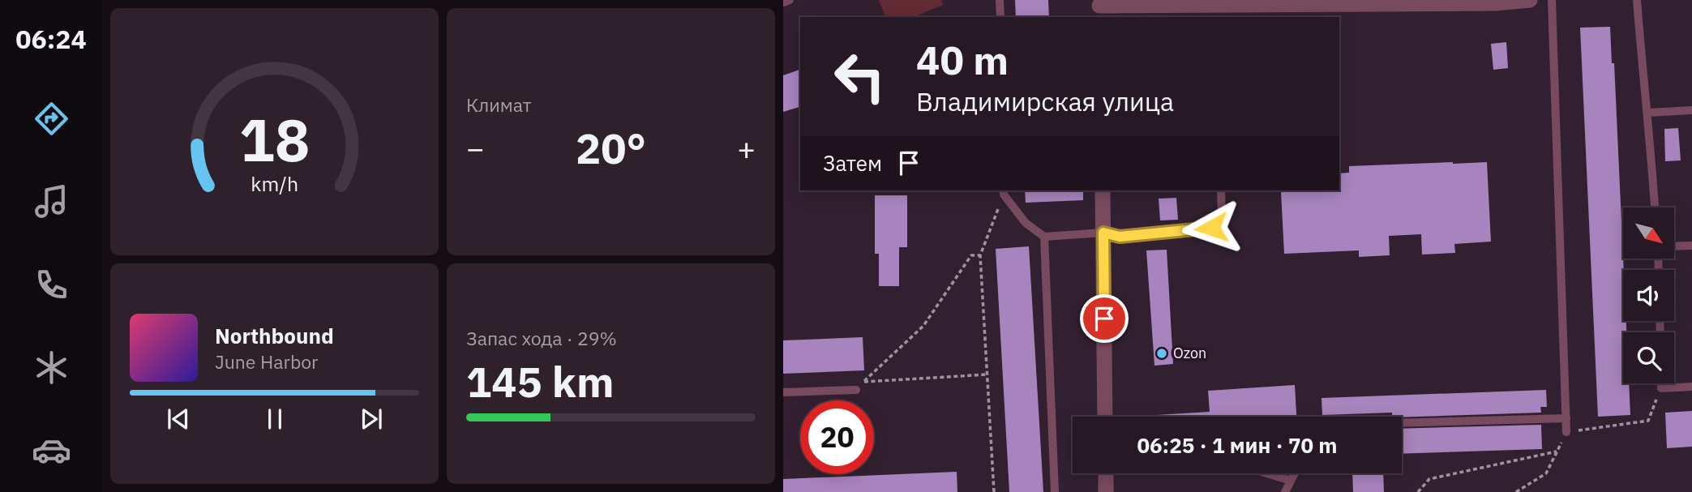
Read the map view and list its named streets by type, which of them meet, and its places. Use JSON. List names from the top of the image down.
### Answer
{
  "places": ["Ozon"],
  "north": "bottom right",
  "page": {
    "tabs": "06:24",
    "tile": [
      "Климат",
      ["Запас хода · 29%", "145 km"]
    ],
    "turn": ["40 m", "Владимирская улица"],
    "heat": ["−", "20°", "+"],
    "then": "Затем",
    "song": ["Northbound", "June Harbor"],
    "limit": "20",
    "trip": "06:25 · 1 мин · 70 m",
    "gauge": ["18", "km/h"]
  }
}
